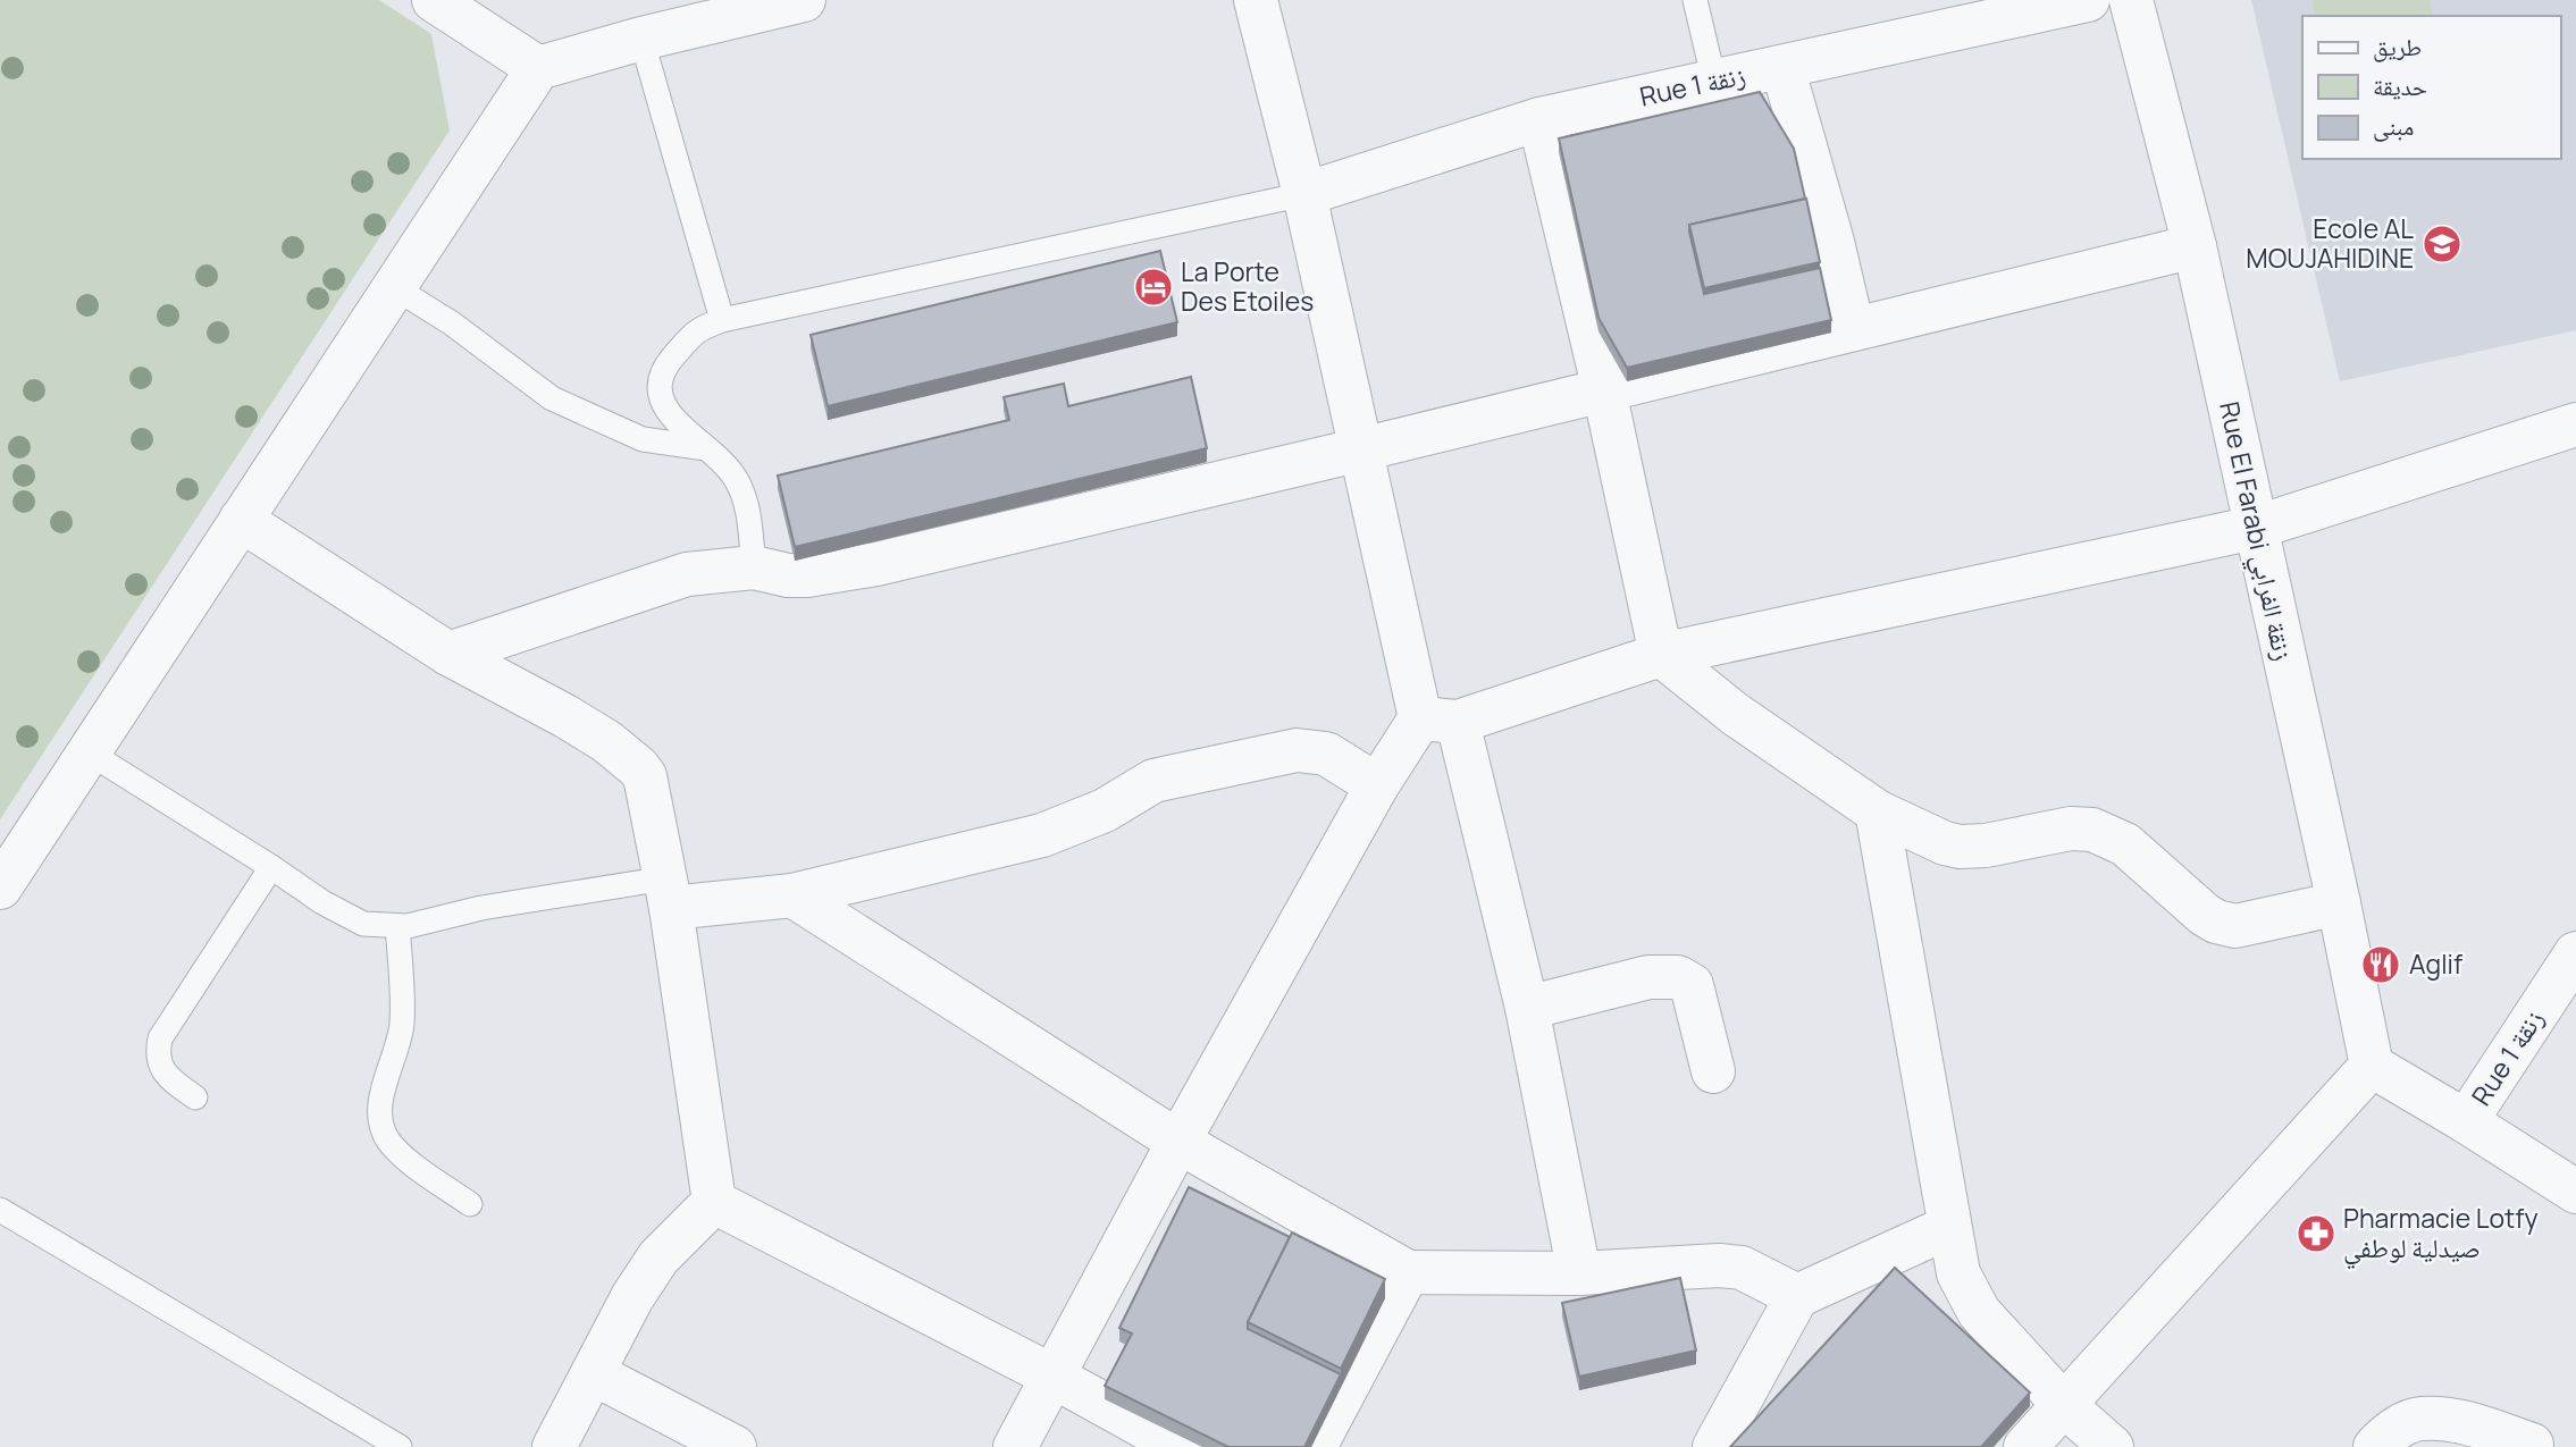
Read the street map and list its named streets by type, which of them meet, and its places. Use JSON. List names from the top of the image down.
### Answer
{
  "streets": {
    "street": ["Rue 1 زنقة", "Rue El Farabi زنقة الفرابي"]
  },
  "places": {
    "school or university": ["Ecole AL MOUJAHIDINE"],
    "hotel": ["La Porte Des Etoiles"],
    "restaurant": ["Aglif"],
    "pharmacy": ["Pharmacie Lotfy صيدلية لوطفي"]
  },
  "legend": ["طريق", "حديقة", "مبنى"]
}
